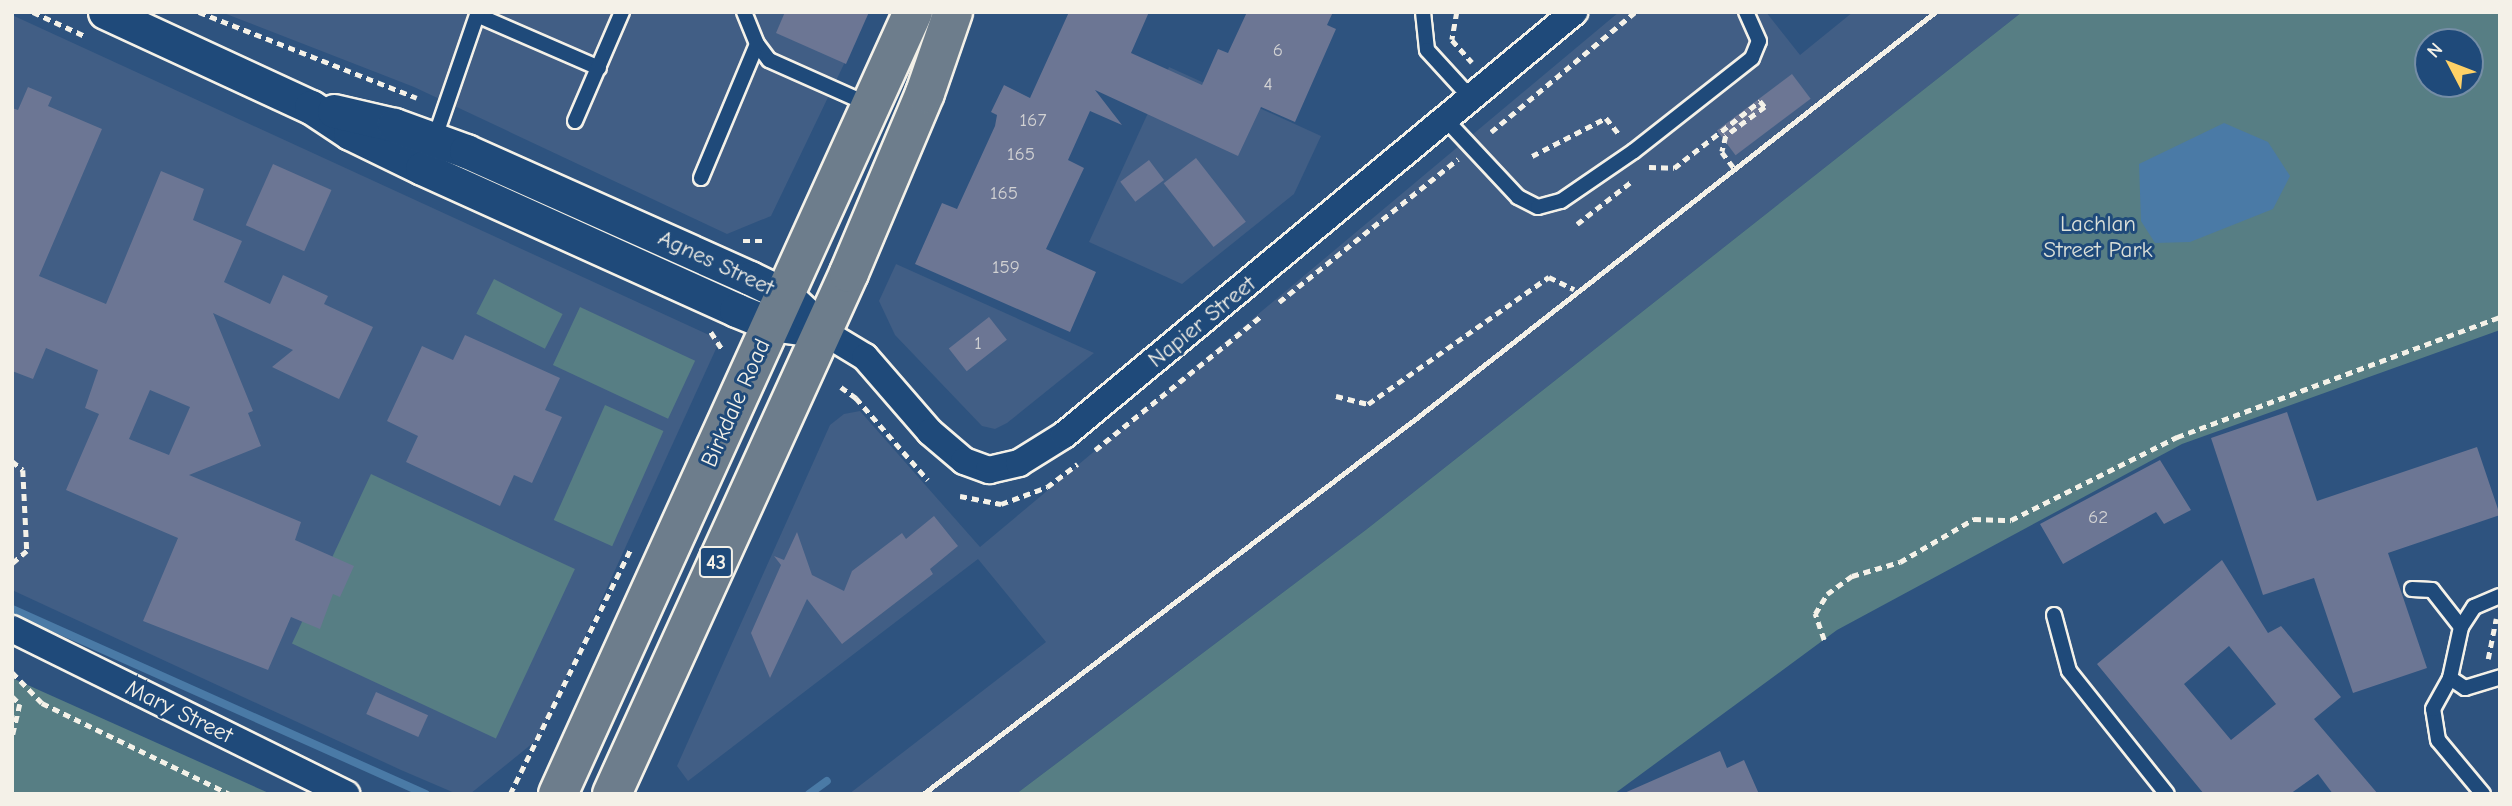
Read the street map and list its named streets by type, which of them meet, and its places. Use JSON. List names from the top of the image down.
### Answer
{
  "streets": {
    "main road": ["Birkdale Road", "43"],
    "street": ["Agnes Street", "Napier Street", "Mary Street"]
  },
  "crossings": [
    ["Agnes Street", "Napier Street"],
    ["Agnes Street", "Birkdale Road"],
    ["Napier Street", "Birkdale Road"]
  ],
  "parks": ["Lachlan Street Park"],
  "house_numbers": [
    "6",
    "4",
    "167",
    "165",
    "165",
    "159",
    "1",
    "62"
  ],
  "north": "top left"
}
